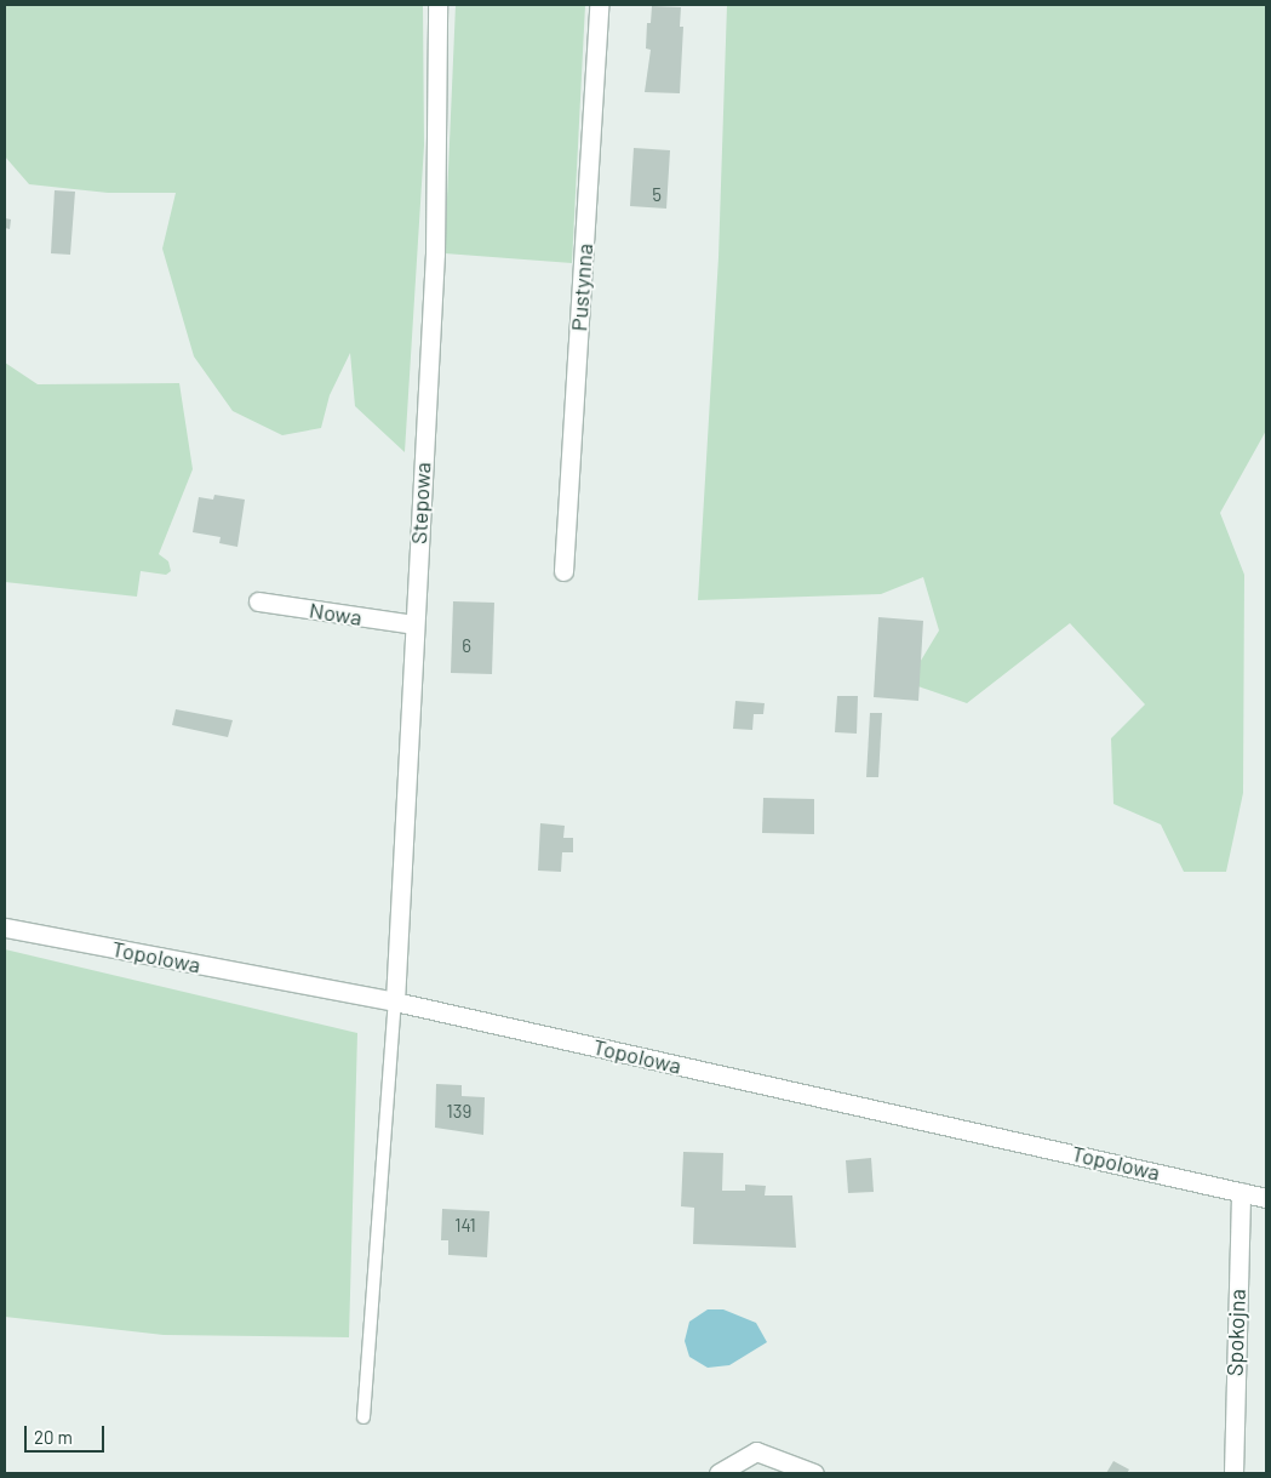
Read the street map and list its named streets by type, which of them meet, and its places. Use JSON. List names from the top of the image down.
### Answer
{
  "streets": {
    "street": [
      "Pustynna",
      "Stepowa",
      "Nowa",
      "Topolowa",
      "Spokojna"
    ]
  },
  "crossings": [
    ["Stepowa", "Nowa"],
    ["Stepowa", "Topolowa"],
    ["Topolowa", "Spokojna"]
  ],
  "house_numbers": [
    "5",
    "6",
    "139",
    "141"
  ],
  "scale_bar": "20 m"
}
